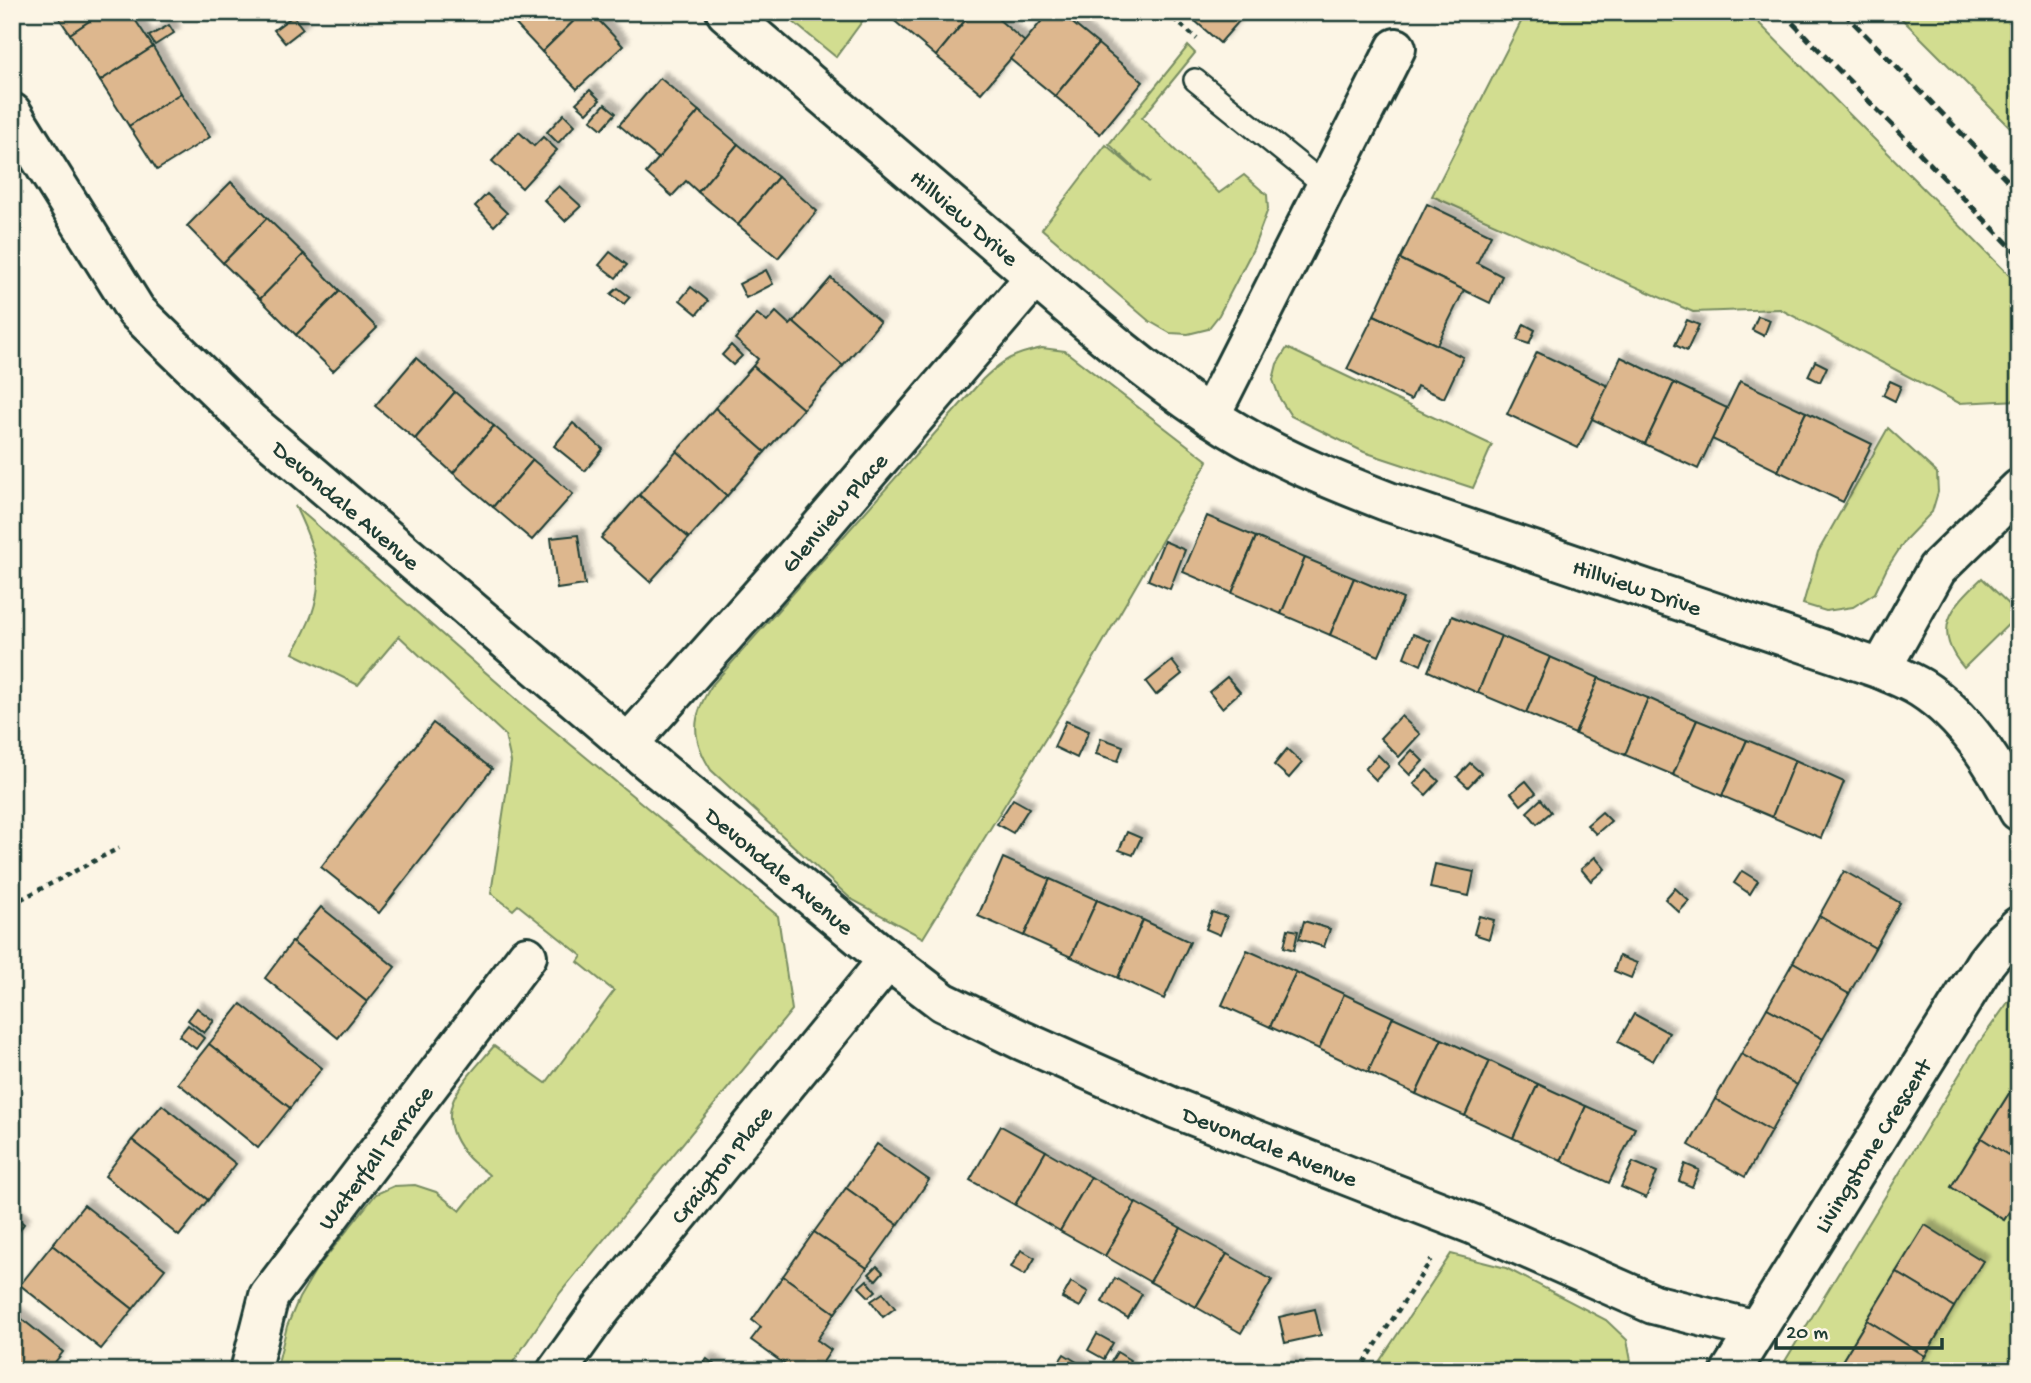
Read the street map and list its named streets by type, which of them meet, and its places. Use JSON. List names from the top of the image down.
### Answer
{
  "streets": {
    "street": [
      "Hillview Drive",
      "Devondale Avenue",
      "Glenview Place",
      "Livingstone Crescent",
      "Waterfall Terrace",
      "Craigton Place"
    ]
  },
  "crossings": [
    ["Hillview Drive", "Glenview Place"],
    ["Devondale Avenue", "Glenview Place"],
    ["Devondale Avenue", "Livingstone Crescent"],
    ["Devondale Avenue", "Craigton Place"]
  ],
  "scale_bar": "20 m"
}
